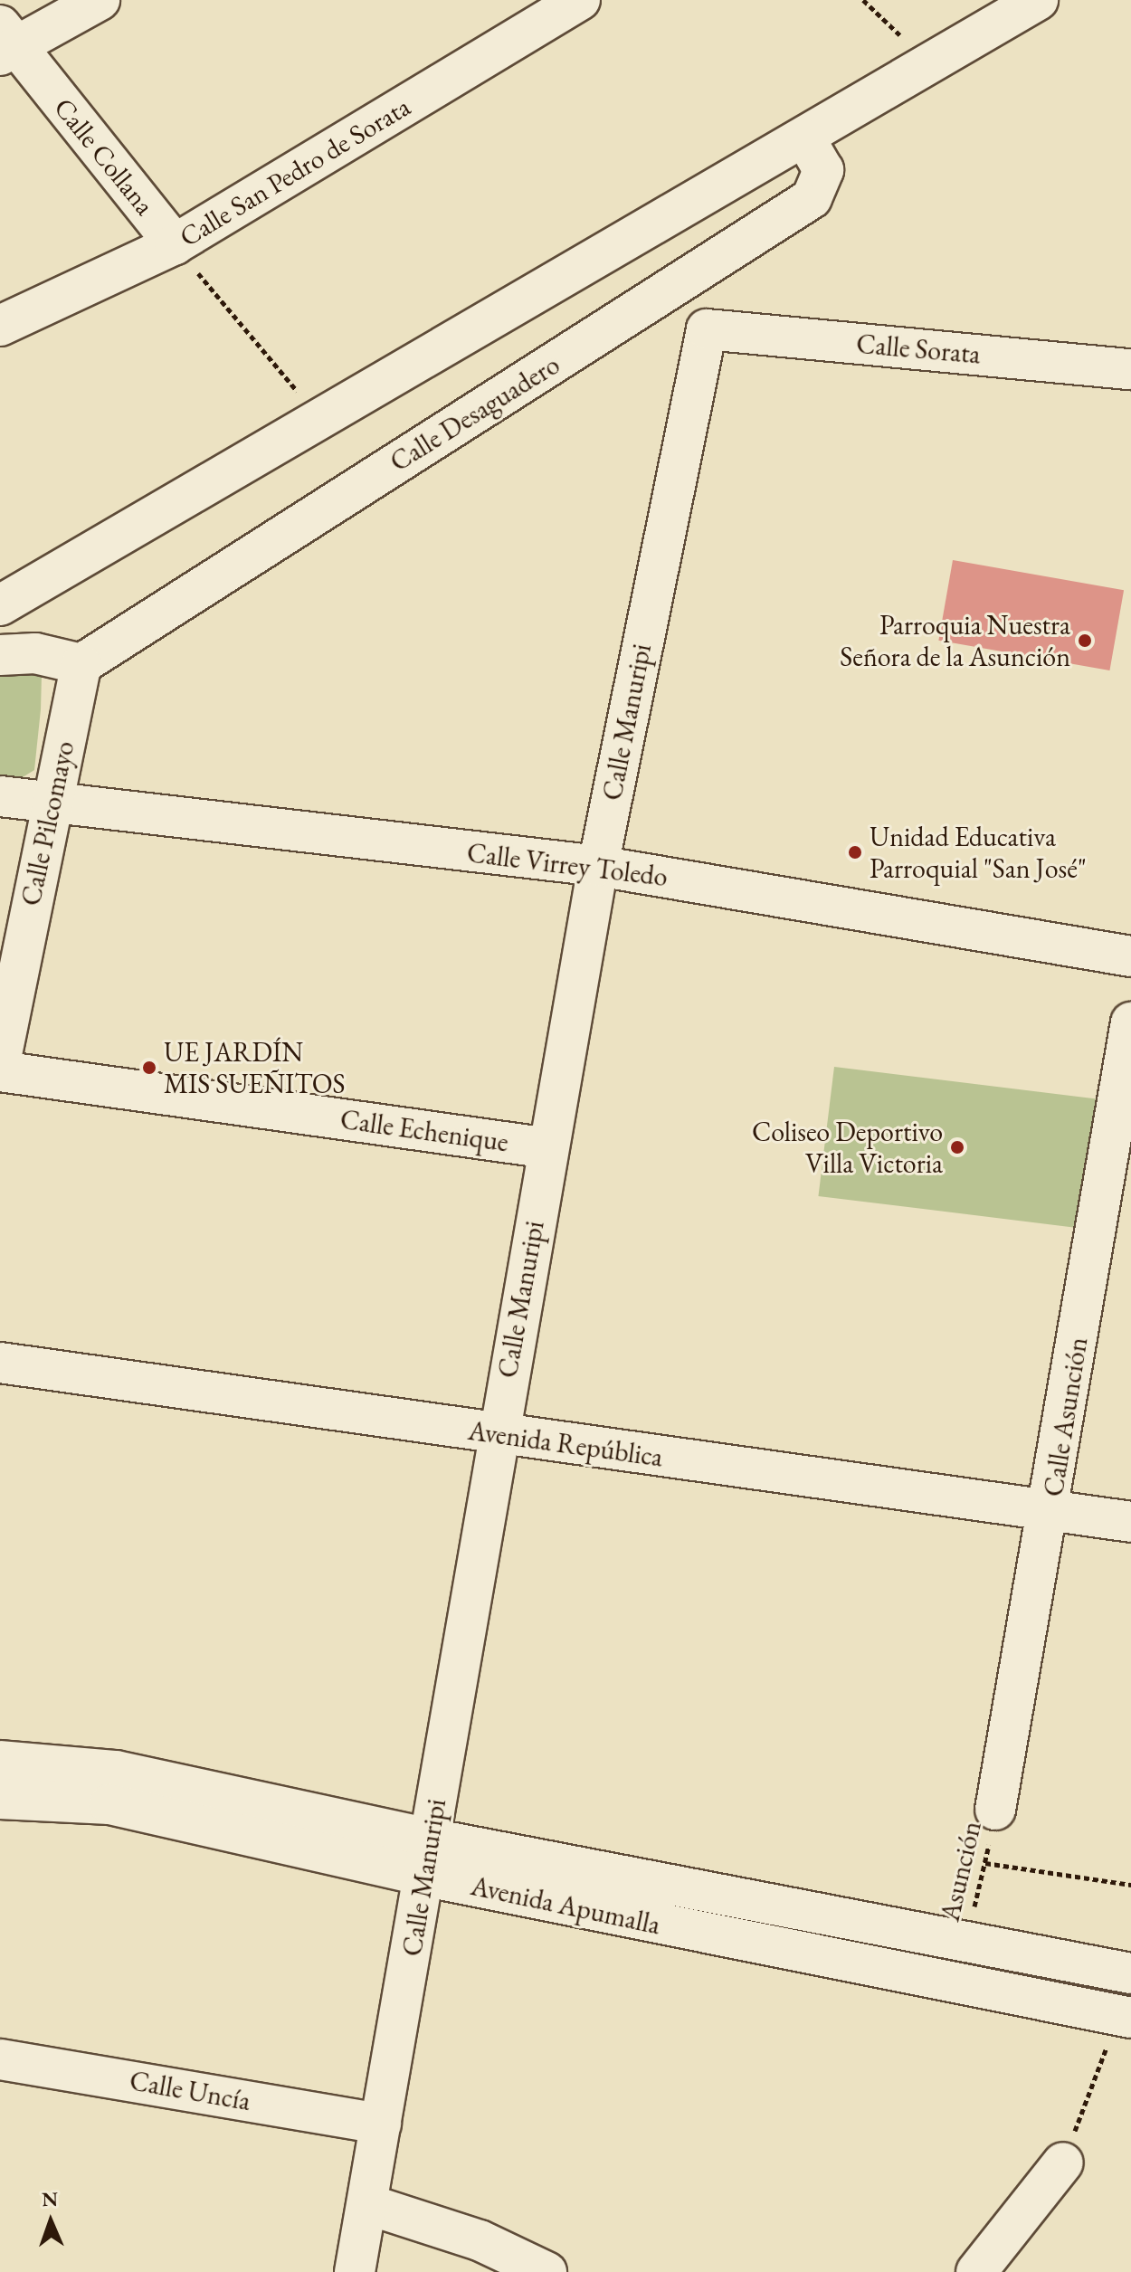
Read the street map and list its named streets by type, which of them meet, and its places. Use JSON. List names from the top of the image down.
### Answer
{
  "streets": {
    "street": [
      "Calle Collana",
      "Calle San Pedro de Sorata",
      "Calle Sorata",
      "Calle Desaguadero",
      "Calle Manuripi",
      "Calle Pilcomayo",
      "Calle Virrey Toledo",
      "Calle Echenique",
      "Calle Asunción",
      "Avenida República",
      "Avenida Apumalla",
      "Calle Uncía"
    ],
    "path": ["Asunción"]
  },
  "crossings": [
    ["Calle Collana", "Calle San Pedro de Sorata"],
    ["Calle Sorata", "Calle Manuripi"],
    ["Calle Desaguadero", "Calle Pilcomayo"],
    ["Calle Manuripi", "Calle Virrey Toledo"],
    ["Calle Manuripi", "Calle Echenique"],
    ["Calle Manuripi", "Avenida República"],
    ["Calle Manuripi", "Avenida Apumalla"],
    ["Calle Manuripi", "Calle Uncía"],
    ["Calle Pilcomayo", "Calle Virrey Toledo"],
    ["Calle Asunción", "Avenida República"],
    ["Calle Asunción", "Asunción"],
    ["Asunción", "Avenida Apumalla"]
  ],
  "places": [
    "Parroquia Nuestra Señora de la Asunción",
    "Unidad Educativa Parroquial \"San José\"",
    "UE JARDÍN MIS SUEÑITOS",
    "Coliseo Deportivo Villa Victoria"
  ],
  "north": "top"
}
